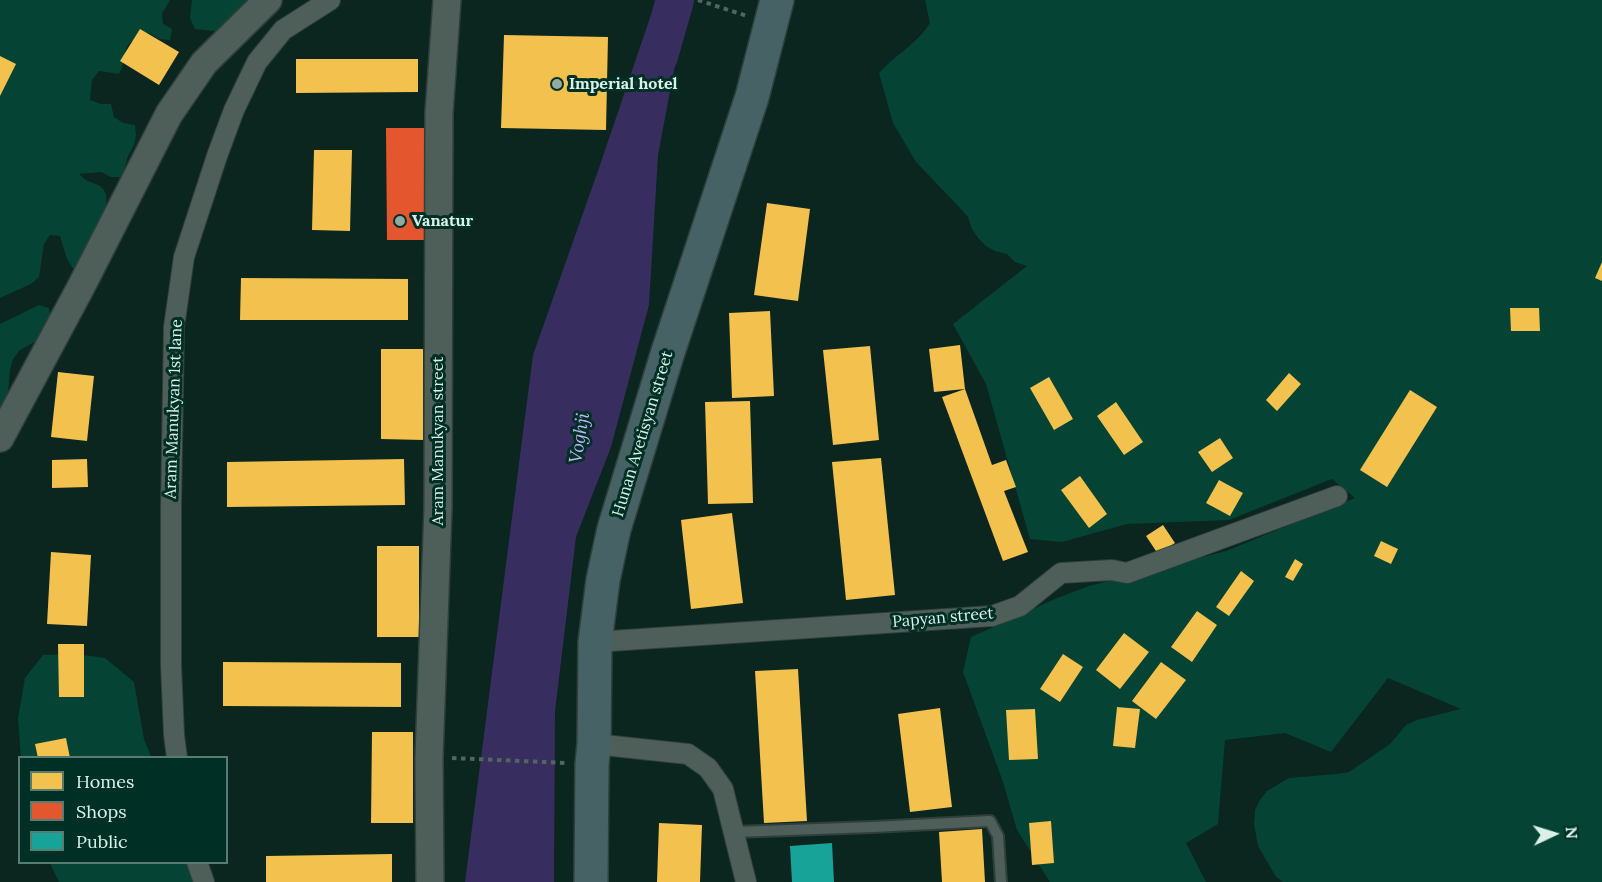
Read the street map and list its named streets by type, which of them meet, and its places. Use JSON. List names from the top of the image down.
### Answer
{
  "streets": {
    "highway": ["Hunan Avetisyan street"],
    "street": ["Aram Manukyan 1st lane", "Aram Manukyan street", "Papyan street"]
  },
  "crossings": [
    ["Hunan Avetisyan street", "Papyan street"]
  ],
  "water": ["Voghji"],
  "places": ["Imperial hotel", "Vanatur"],
  "legend": ["Homes", "Shops", "Public"],
  "north": "right"
}
